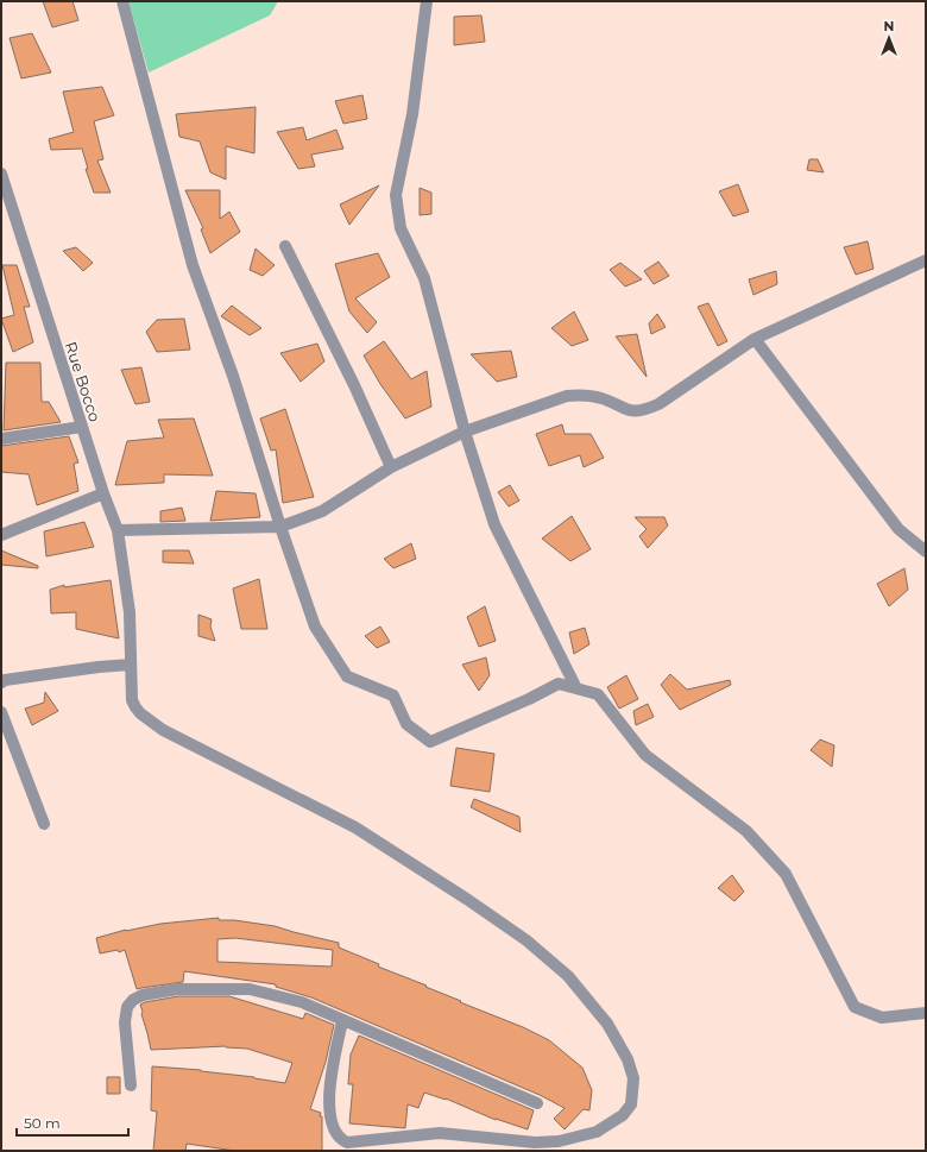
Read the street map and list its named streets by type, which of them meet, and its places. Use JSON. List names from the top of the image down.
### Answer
{
  "streets": {
    "street": ["Rue Bocco"]
  },
  "scale_bar": "50 m",
  "north": "top"
}
